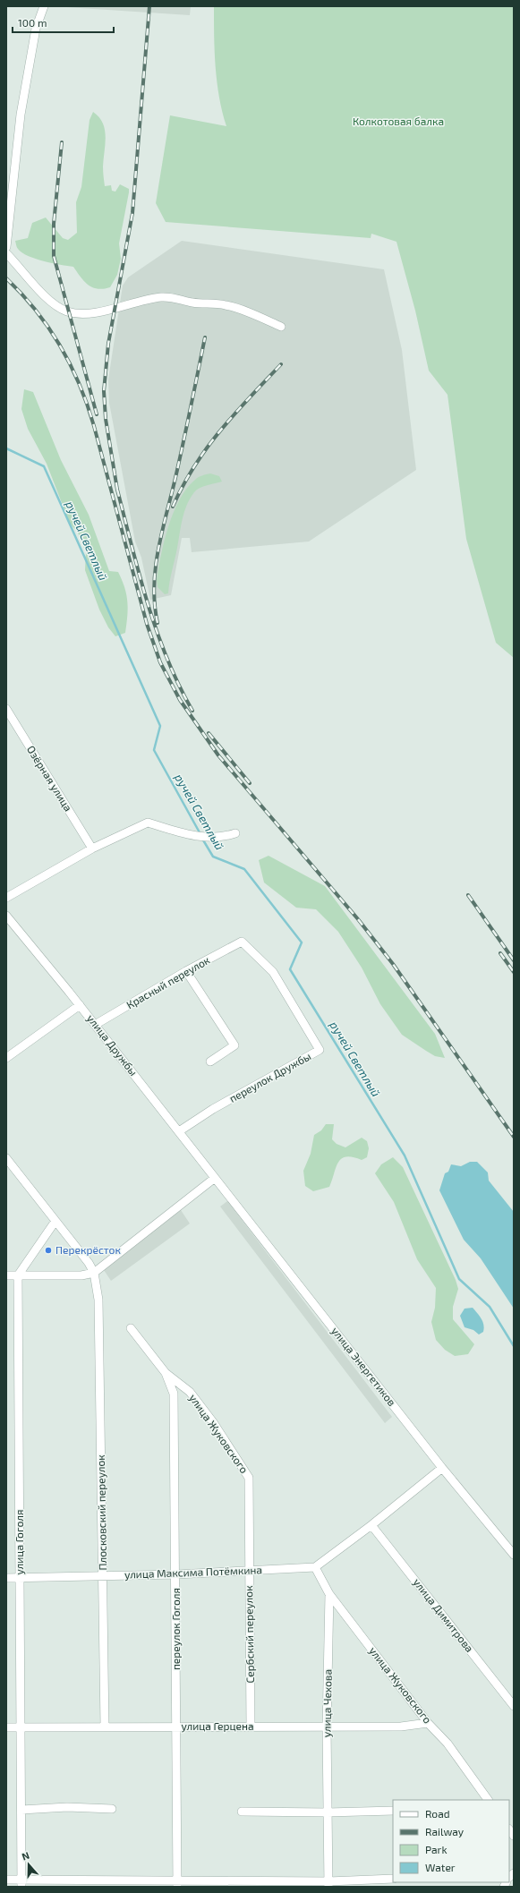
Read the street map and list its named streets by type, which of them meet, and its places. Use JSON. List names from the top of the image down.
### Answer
{
  "streets": {
    "street": [
      "Озёрная улица",
      "Красный переулок",
      "улица Дружбы",
      "переулок Дружбы",
      "улица Энергетиков",
      "улица Жуковского",
      "Плосковский переулок",
      "улица Гоголя",
      "улица Максима Потёмкина",
      "улица Димитрова",
      "переулок Гоголя",
      "Сербский переулок",
      "улица Чехова",
      "улица Герцена"
    ]
  },
  "crossings": [
    ["Красный переулок", "улица Дружбы"],
    ["Красный переулок", "переулок Дружбы"],
    ["улица Дружбы", "переулок Дружбы"],
    ["улица Дружбы", "улица Энергетиков"],
    ["улица Жуковского", "улица Максима Потёмкина"],
    ["улица Жуковского", "переулок Гоголя"],
    ["улица Жуковского", "Сербский переулок"],
    ["улица Жуковского", "улица Чехова"],
    ["улица Жуковского", "улица Герцена"],
    ["Плосковский переулок", "улица Максима Потёмкина"],
    ["Плосковский переулок", "улица Герцена"],
    ["улица Гоголя", "улица Максима Потёмкина"],
    ["улица Гоголя", "улица Герцена"],
    ["улица Максима Потёмкина", "переулок Гоголя"],
    ["улица Максима Потёмкина", "Сербский переулок"],
    ["переулок Гоголя", "улица Герцена"],
    ["Сербский переулок", "улица Герцена"],
    ["улица Чехова", "улица Герцена"]
  ],
  "water": ["ручей Светлый"],
  "parks": ["Колкотовая балка"],
  "places": ["Перекрёсток"],
  "legend": [
    "Road",
    "Railway",
    "Park",
    "Water"
  ],
  "scale_bar": "100 m",
  "north": "top"
}
